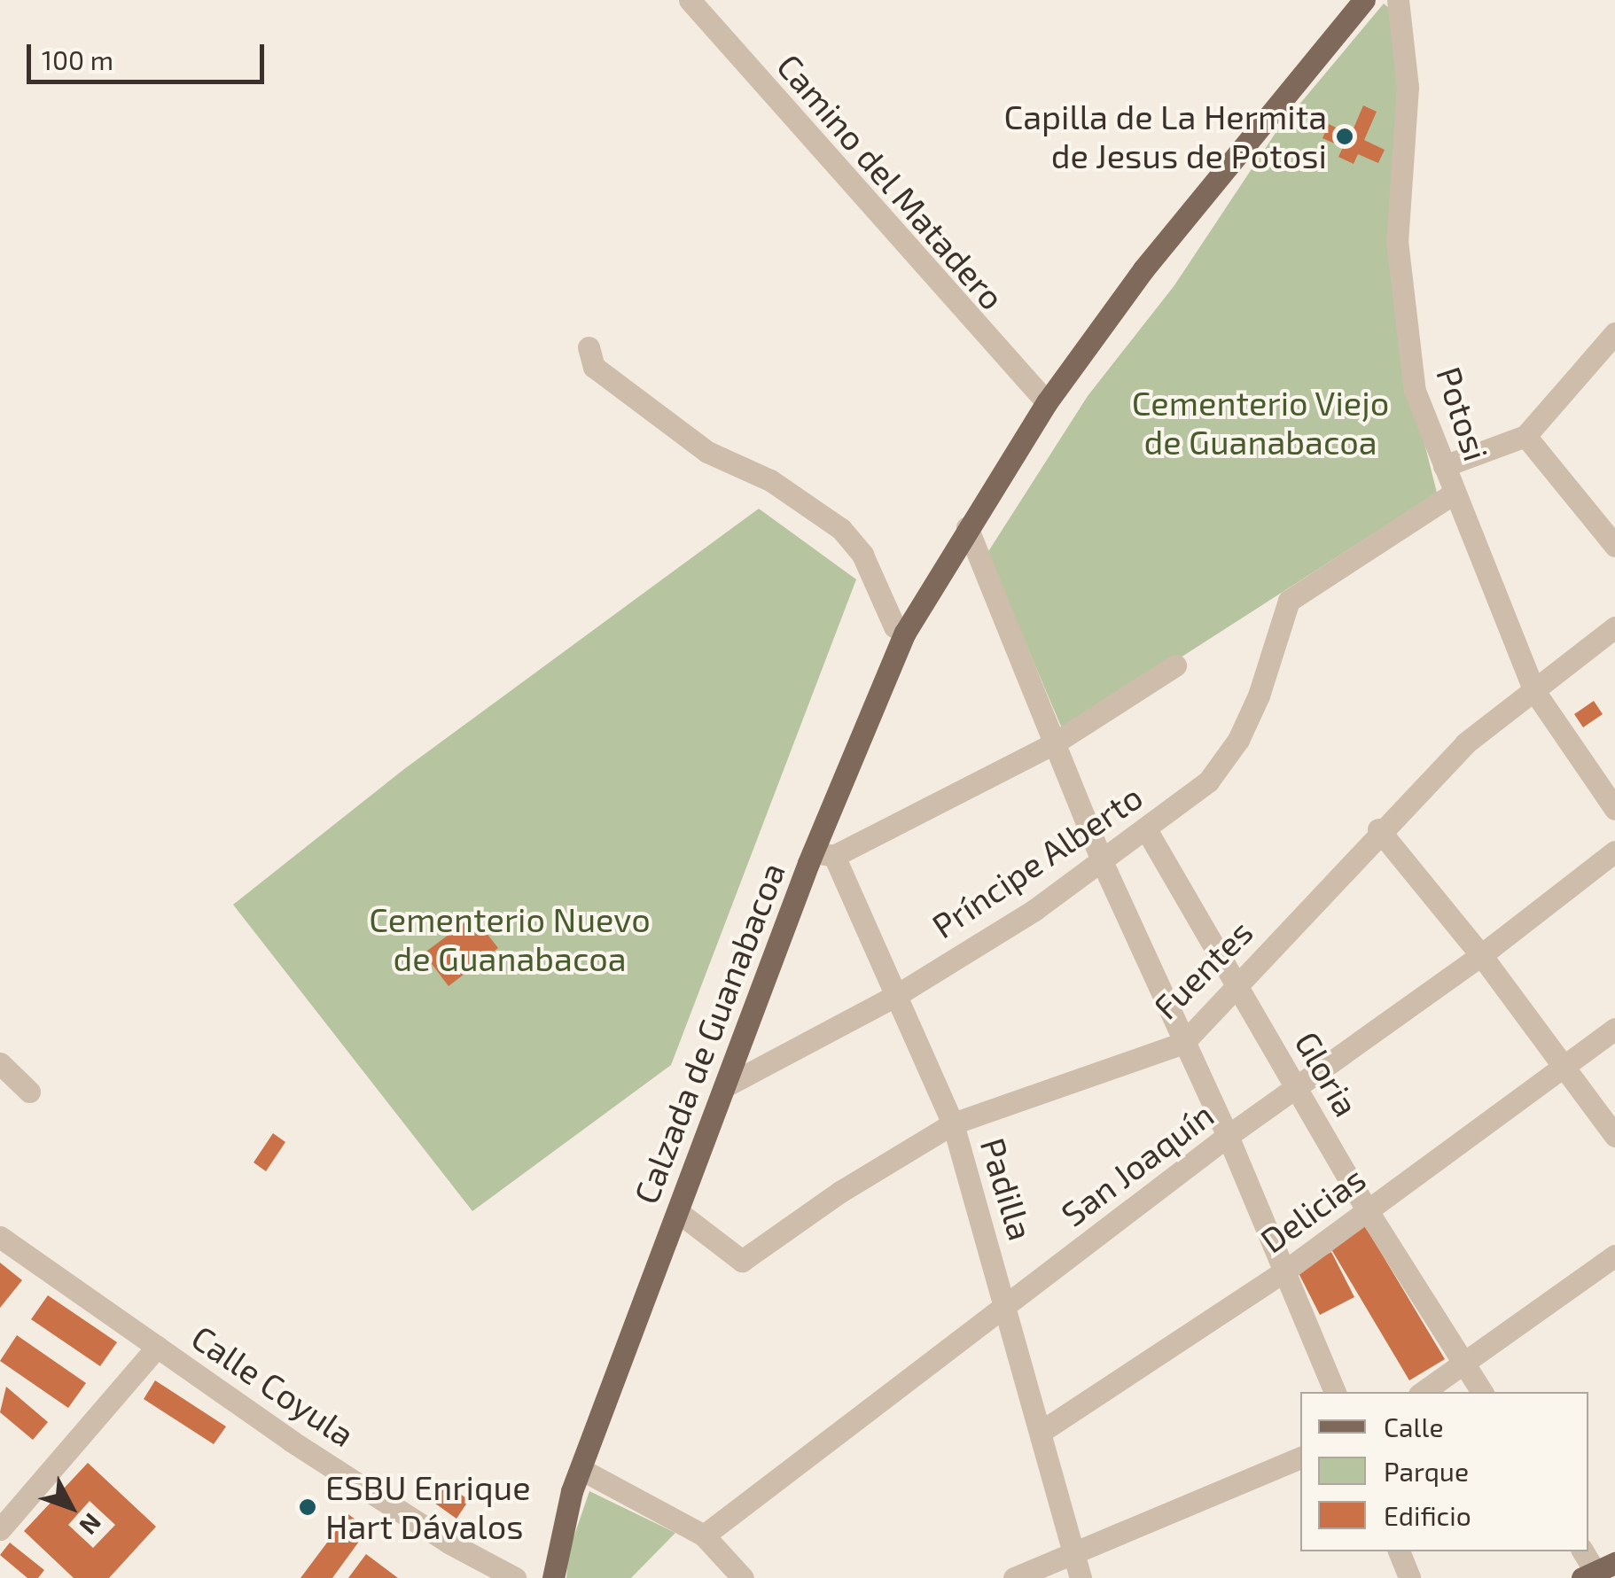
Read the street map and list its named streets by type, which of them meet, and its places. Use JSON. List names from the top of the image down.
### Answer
{
  "streets": {
    "main road": ["Calzada de Guanabacoa"],
    "street": [
      "Camino del Matadero",
      "Potosi",
      "Príncipe Alberto",
      "Fuentes",
      "Gloria",
      "San Joaquín",
      "Padilla",
      "Delicias",
      "Calle Coyula"
    ]
  },
  "crossings": [
    ["Camino del Matadero", "Calzada de Guanabacoa"],
    ["Potosi", "Príncipe Alberto"],
    ["Potosi", "Fuentes"],
    ["Príncipe Alberto", "Calzada de Guanabacoa"],
    ["Príncipe Alberto", "Gloria"],
    ["Príncipe Alberto", "Padilla"],
    ["Fuentes", "Calzada de Guanabacoa"],
    ["Fuentes", "Gloria"],
    ["Fuentes", "Padilla"],
    ["Calzada de Guanabacoa", "Padilla"],
    ["Gloria", "San Joaquín"],
    ["Gloria", "Delicias"],
    ["San Joaquín", "Padilla"],
    ["Padilla", "Delicias"]
  ],
  "parks": ["Cementerio Viejo de Guanabacoa", "Cementerio Nuevo de Guanabacoa"],
  "places": ["Capilla de La Hermita de Jesus de Potosi", "ESBU Enrique Hart Dávalos"],
  "legend": ["Calle", "Parque", "Edificio"],
  "scale_bar": "100 m",
  "north": "bottom right"
}
